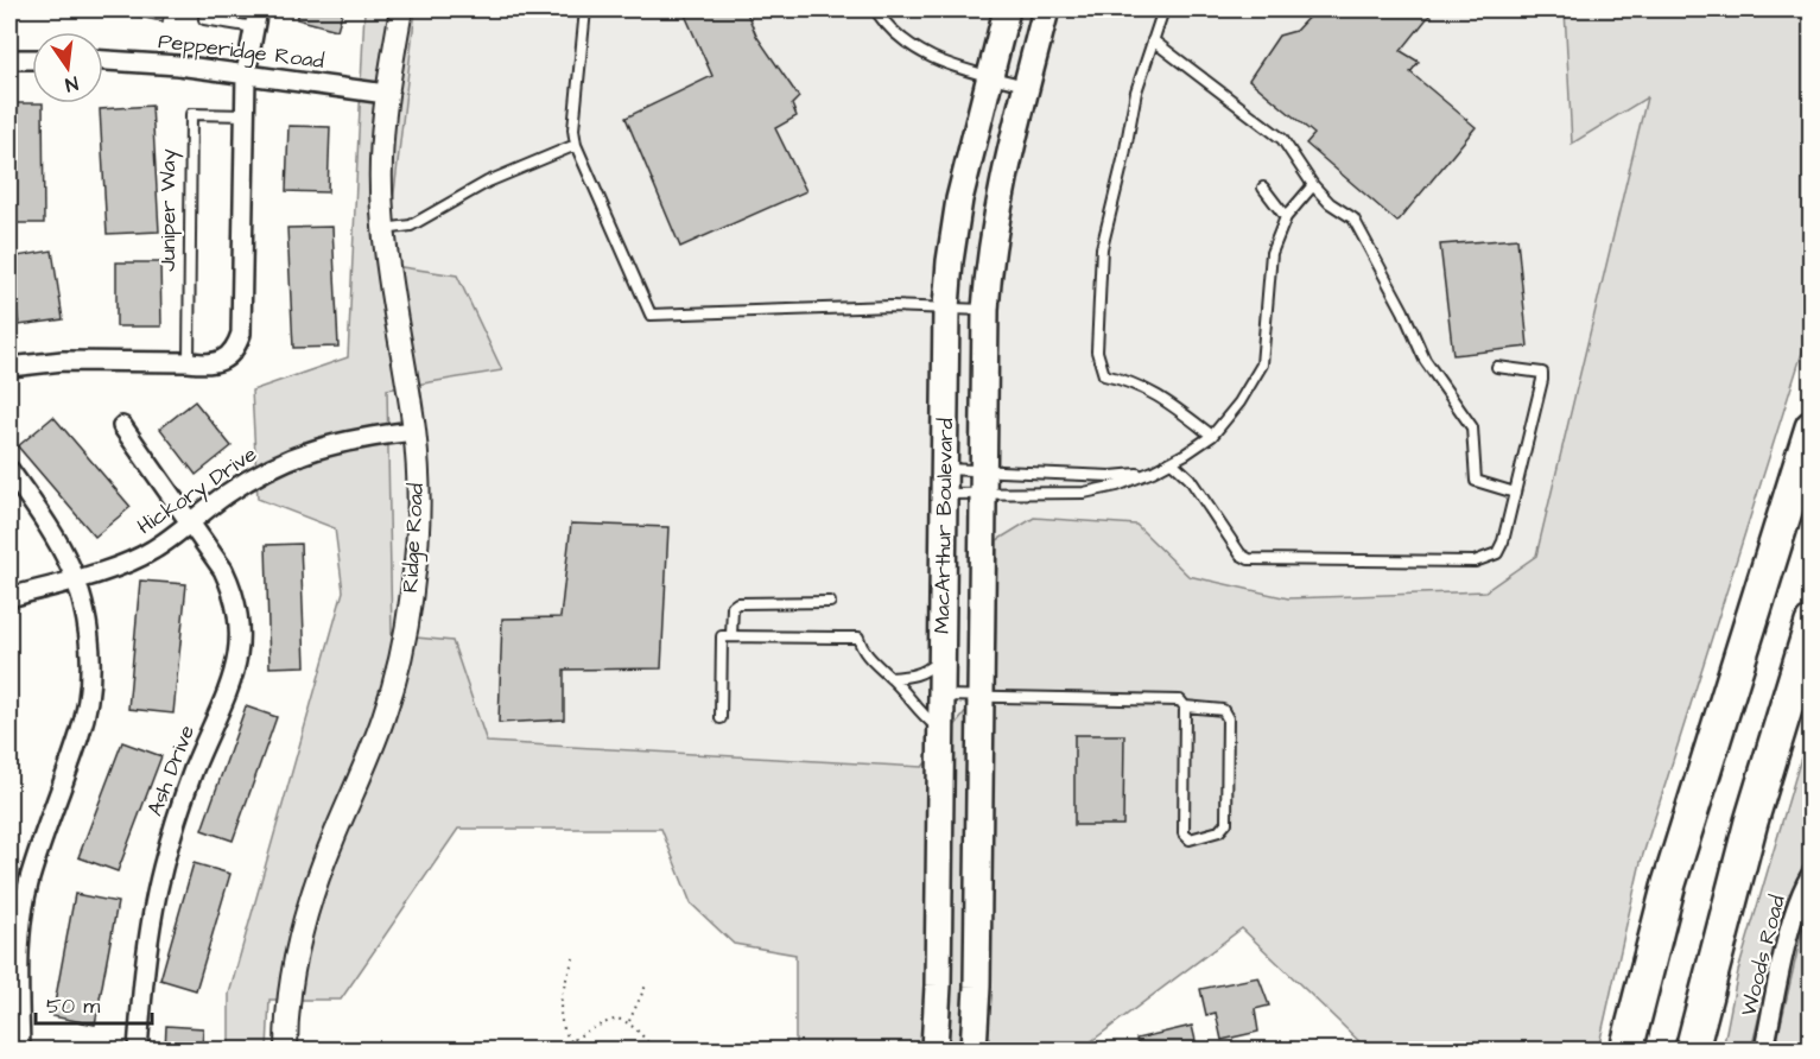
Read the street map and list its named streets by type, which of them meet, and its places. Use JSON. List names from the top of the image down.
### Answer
{
  "streets": {
    "main road": ["MacArthur Boulevard"],
    "street": [
      "Pepperidge Road",
      "Hickory Drive",
      "Ridge Road",
      "Ash Drive",
      "Woods Road"
    ],
    "lane": ["Juniper Way"]
  },
  "crossings": [
    ["Pepperidge Road", "Ridge Road"],
    ["Hickory Drive", "Ridge Road"],
    ["Hickory Drive", "Ash Drive"]
  ],
  "scale_bar": "50 m",
  "north": "bottom"
}
